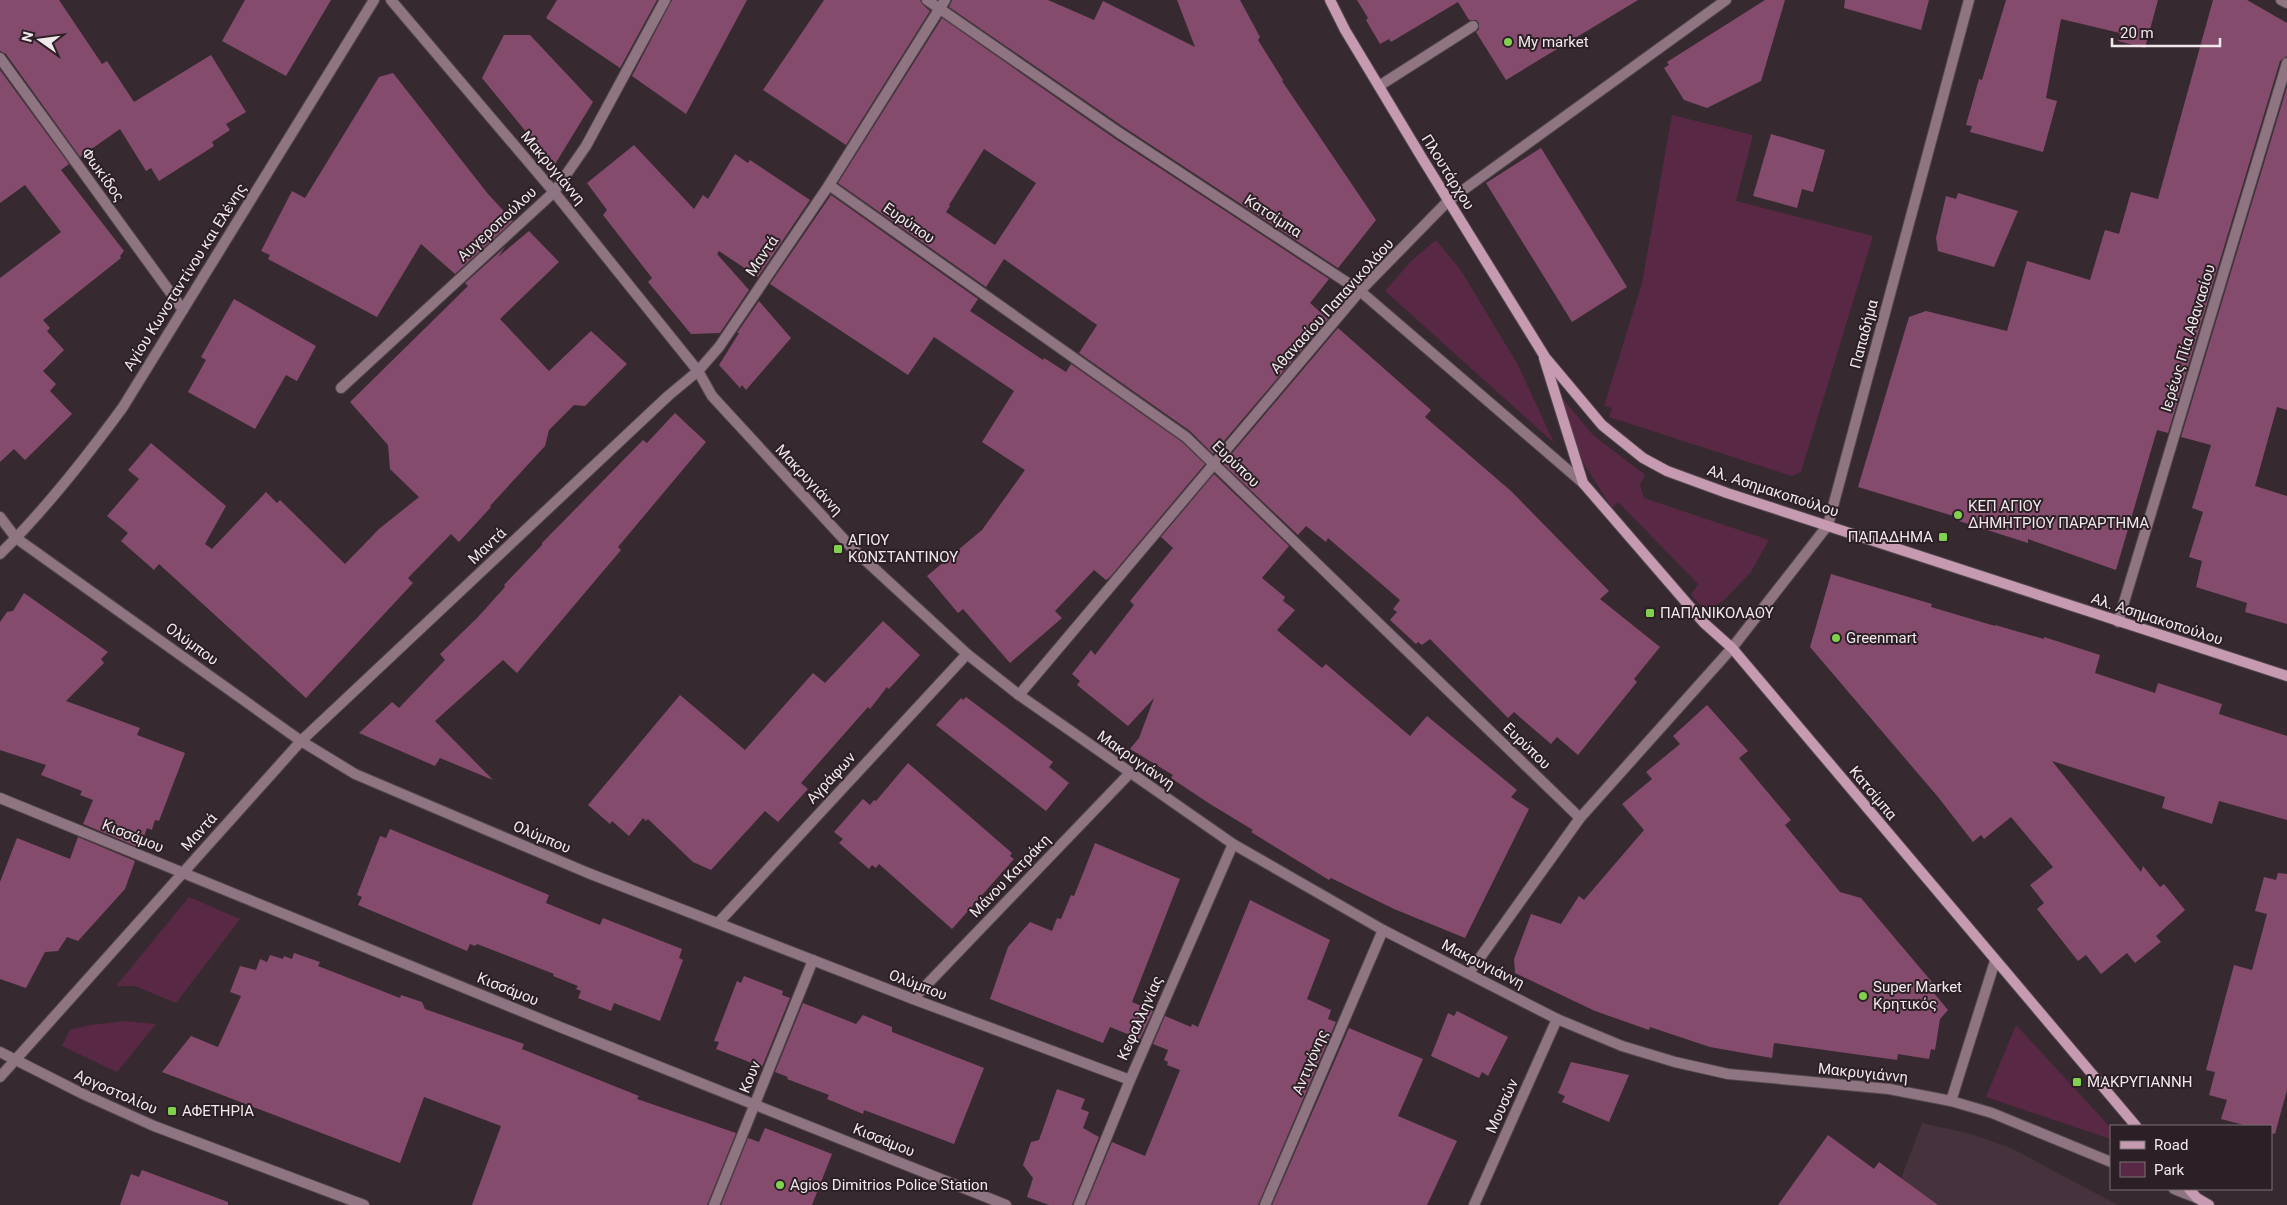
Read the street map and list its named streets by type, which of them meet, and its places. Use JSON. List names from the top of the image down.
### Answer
{
  "streets": {
    "street": [
      "Μακρυγιάννη",
      "Πλουτάρχου",
      "Φωκίδος",
      "Κατσίμπα",
      "Ευρύπου",
      "Αυγεροπούλου",
      "Μαντά",
      "Αγίου Κωνσταντίνου και Ελένης",
      "Αθανασίου Παπανικολάου",
      "Παπαδήμα",
      "Ιερέως Πία Αθανασίου",
      "Αλ. Ασημακοπούλου",
      "Ολύμπου",
      "Αγράφων",
      "Κισσάμου",
      "Μάνου Κατράκη",
      "Κεφαλληνίας",
      "Αντιγόνης",
      "Κουν",
      "Αργοστολίου",
      "Μουσών"
    ]
  },
  "crossings": [
    ["Μακρυγιάννη", "Αυγεροπούλου"],
    ["Μακρυγιάννη", "Μαντά"],
    ["Μακρυγιάννη", "Αθανασίου Παπανικολάου"],
    ["Μακρυγιάννη", "Παπαδήμα"],
    ["Μακρυγιάννη", "Αγράφων"],
    ["Μακρυγιάννη", "Μάνου Κατράκη"],
    ["Μακρυγιάννη", "Κεφαλληνίας"],
    ["Μακρυγιάννη", "Αντιγόνης"],
    ["Μακρυγιάννη", "Μουσών"],
    ["Πλουτάρχου", "Κατσίμπα"],
    ["Πλουτάρχου", "Αθανασίου Παπανικολάου"],
    ["Πλουτάρχου", "Αλ. Ασημακοπούλου"],
    ["Φωκίδος", "Αγίου Κωνσταντίνου και Ελένης"],
    ["Κατσίμπα", "Μαντά"],
    ["Κατσίμπα", "Αθανασίου Παπανικολάου"],
    ["Κατσίμπα", "Παπαδήμα"],
    ["Κατσίμπα", "Αλ. Ασημακοπούλου"],
    ["Ευρύπου", "Μαντά"],
    ["Ευρύπου", "Αθανασίου Παπανικολάου"],
    ["Ευρύπου", "Παπαδήμα"],
    ["Μαντά", "Ολύμπου"],
    ["Μαντά", "Κισσάμου"],
    ["Μαντά", "Αργοστολίου"],
    ["Αγίου Κωνσταντίνου και Ελένης", "Ολύμπου"],
    ["Παπαδήμα", "Αλ. Ασημακοπούλου"],
    ["Ιερέως Πία Αθανασίου", "Αλ. Ασημακοπούλου"],
    ["Ολύμπου", "Αγράφων"],
    ["Ολύμπου", "Μάνου Κατράκη"],
    ["Ολύμπου", "Κεφαλληνίας"],
    ["Ολύμπου", "Κουν"],
    ["Κισσάμου", "Κουν"]
  ],
  "places": {
    "other": [
      "My market",
      "ΚΕΠ ΑΓΙΟΥ ΔΗΜΗΤΡΙΟΥ ΠΑΡΑΡΤΗΜΑ",
      "Greenmart",
      "Super Market Κρητικός",
      "Agios Dimitrios Police Station"
    ],
    "transit": [
      "ΠΑΠΑΔΗΜΑ",
      "ΑΓΙΟΥ ΚΩΝΣΤΑΝΤΙΝΟΥ",
      "ΠΑΠΑΝΙΚΟΛΑΟΥ",
      "ΜΑΚΡΥΓΙΑΝΝΗ",
      "ΑΦΕΤΗΡΙΑ"
    ]
  },
  "legend": ["Road", "Park"],
  "scale_bar": "20 m",
  "north": "left"
}
